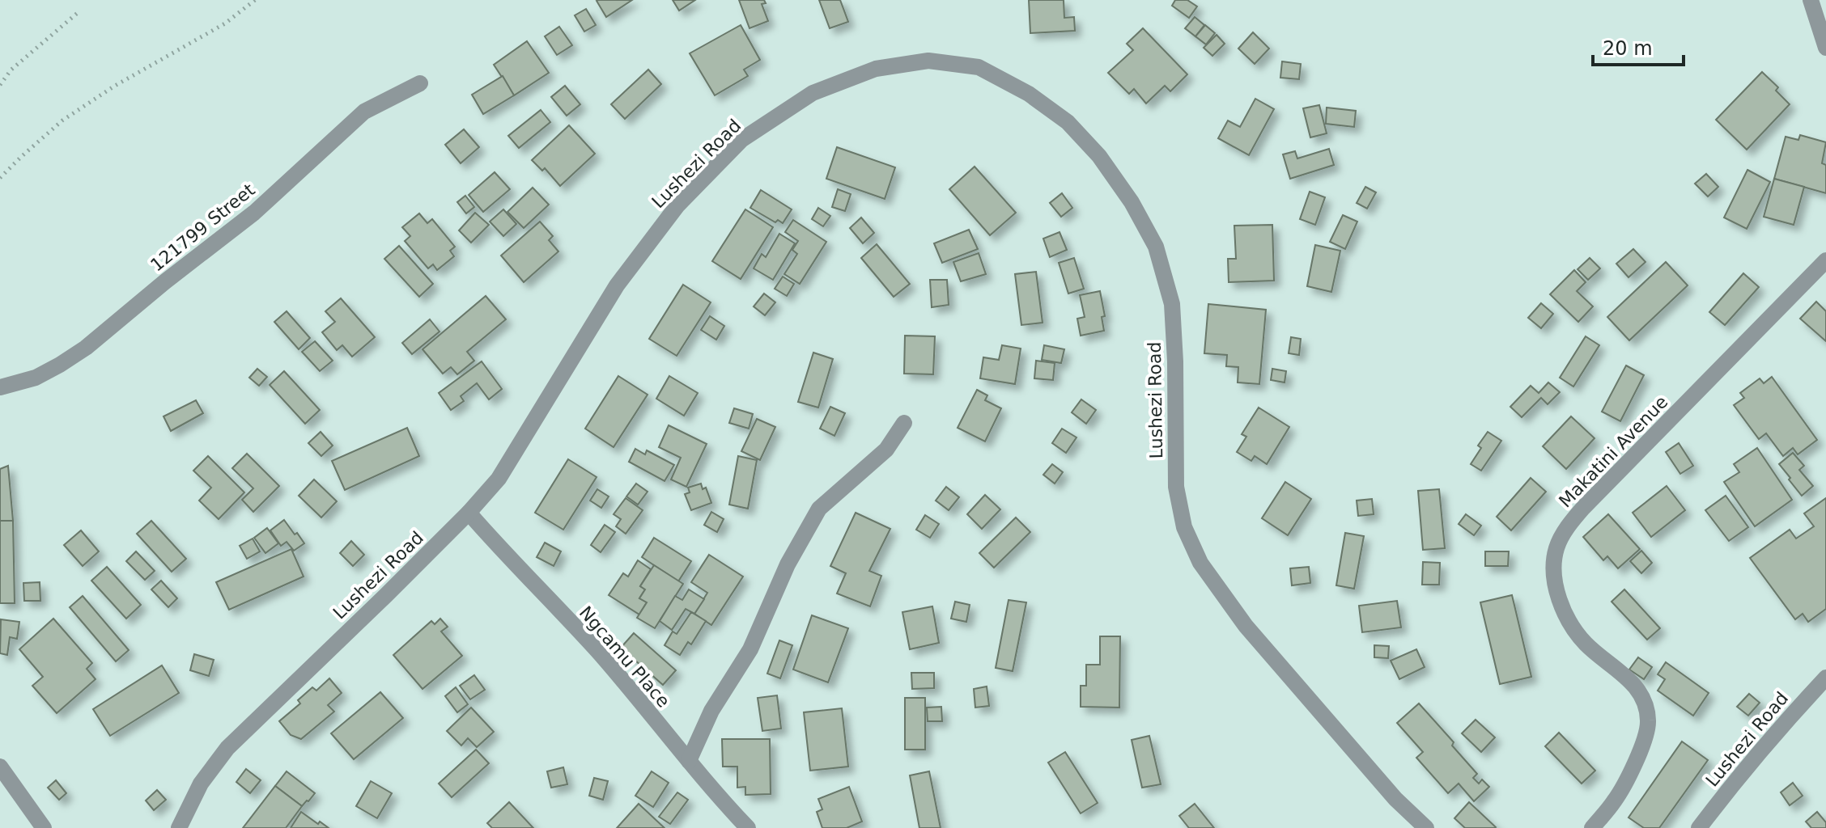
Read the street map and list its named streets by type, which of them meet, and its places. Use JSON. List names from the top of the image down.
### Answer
{
  "streets": {
    "street": [
      "Lushezi Road",
      "121799 Street",
      "Makatini Avenue",
      "Ngcamu Place"
    ]
  },
  "crossings": [
    ["Lushezi Road", "Ngcamu Place"]
  ],
  "scale_bar": "20 m"
}
